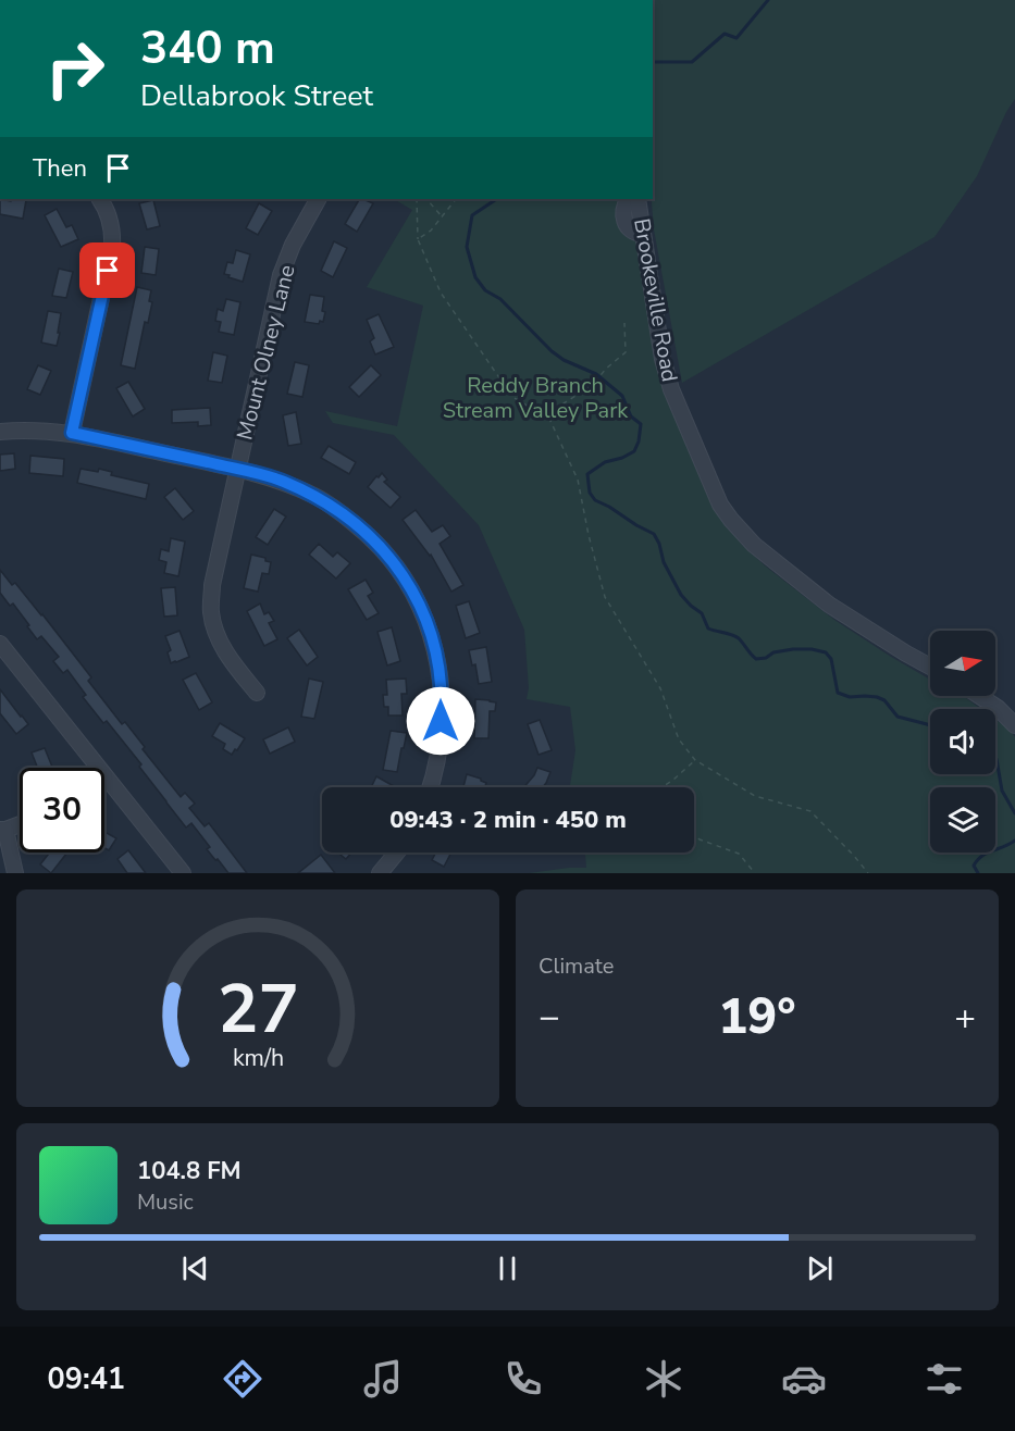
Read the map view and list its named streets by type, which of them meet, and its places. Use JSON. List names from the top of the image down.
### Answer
{
  "streets": {
    "street": ["Brookeville Road", "Mount Olney Lane"]
  },
  "parks": ["Reddy Branch Stream Valley Park"],
  "north": "right",
  "page": {
    "turn": ["340 m", "Dellabrook Street"],
    "then": "Then",
    "limit": "30",
    "trip": "09:43 · 2 min · 450 m",
    "tile": "Climate",
    "heat": ["−", "19°", "+"],
    "song": ["104.8 FM", "Music"],
    "tabs": "09:41",
    "gauge": ["27", "km/h"]
  }
}
